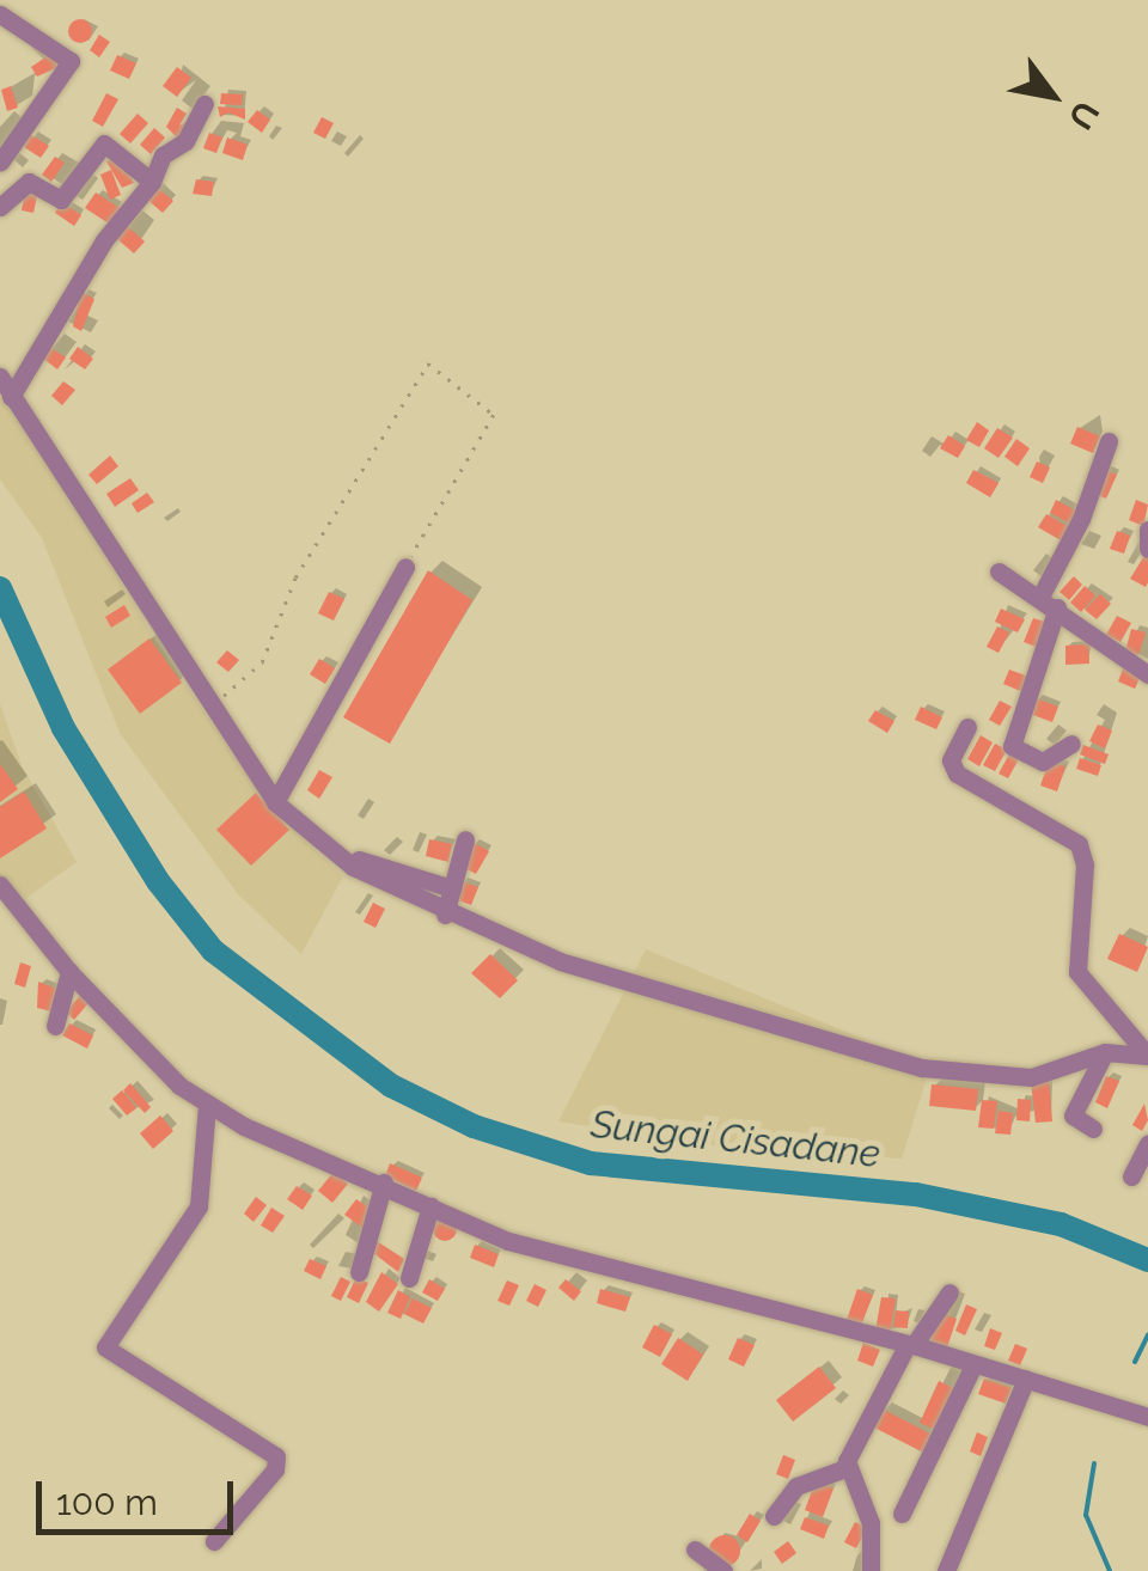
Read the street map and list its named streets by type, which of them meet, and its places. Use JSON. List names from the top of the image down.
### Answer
{
  "water": ["Sungai Cisadane"],
  "scale_bar": "100 m",
  "north": "bottom right"
}
